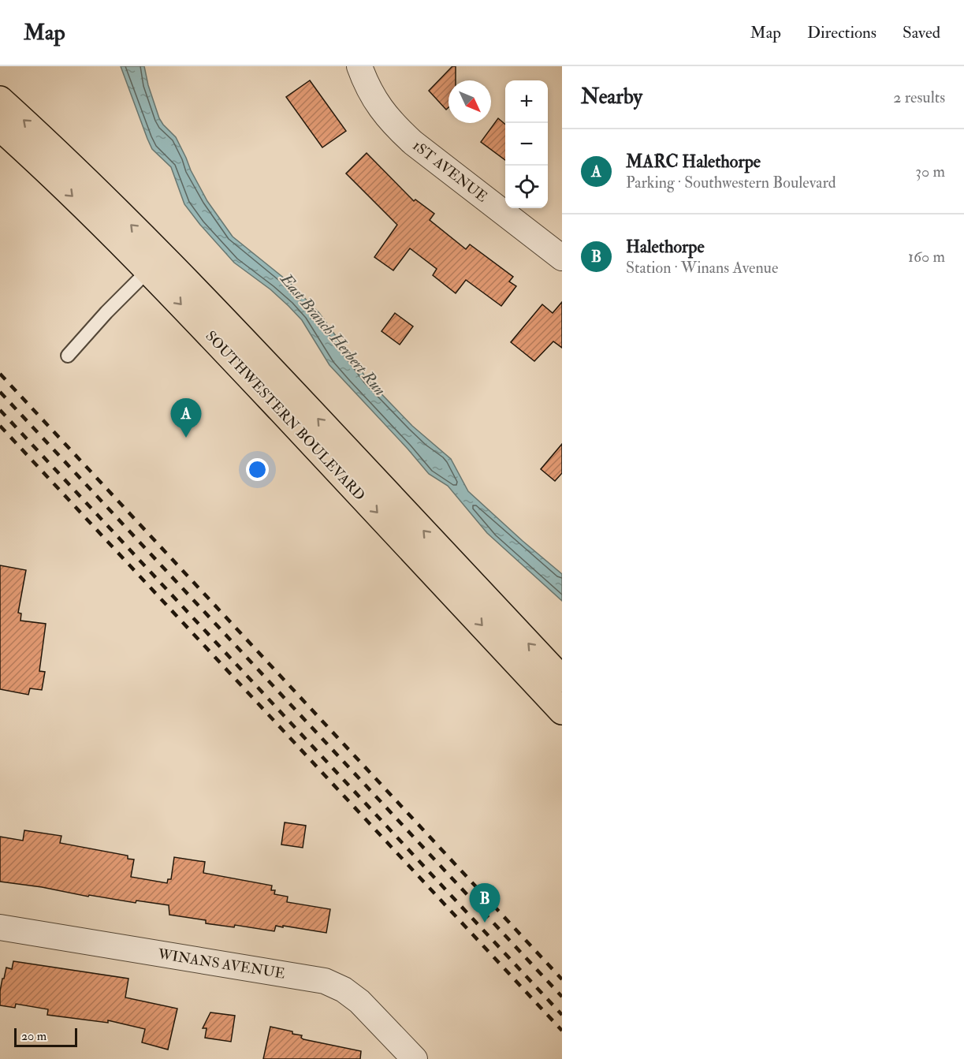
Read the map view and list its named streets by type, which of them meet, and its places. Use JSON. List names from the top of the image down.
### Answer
{
  "streets": {
    "main road": ["SOUTHWESTERN BOULEVARD"],
    "street": ["1ST AVENUE", "WINANS AVENUE"]
  },
  "water": ["East Branch Herbert Run"],
  "scale_bar": "20 m",
  "north": "bottom right",
  "page": {
    "header": "Map",
    "nav": ["Map", "Directions", "Saved"],
    "heading": ["Nearby", "2 results"],
    "map_buttons": ["+", "−"],
    "list": [
      {
        "mark": "A",
        "name": "MARC Halethorpe",
        "note": "Parking · Southwestern Boulevard",
        "value": "30 m"
      },
      {
        "mark": "B",
        "name": "Halethorpe",
        "note": "Station · Winans Avenue",
        "value": "160 m"
      }
    ],
    "pins": ["A", "B"],
    "scale": "20 m"
  }
}
